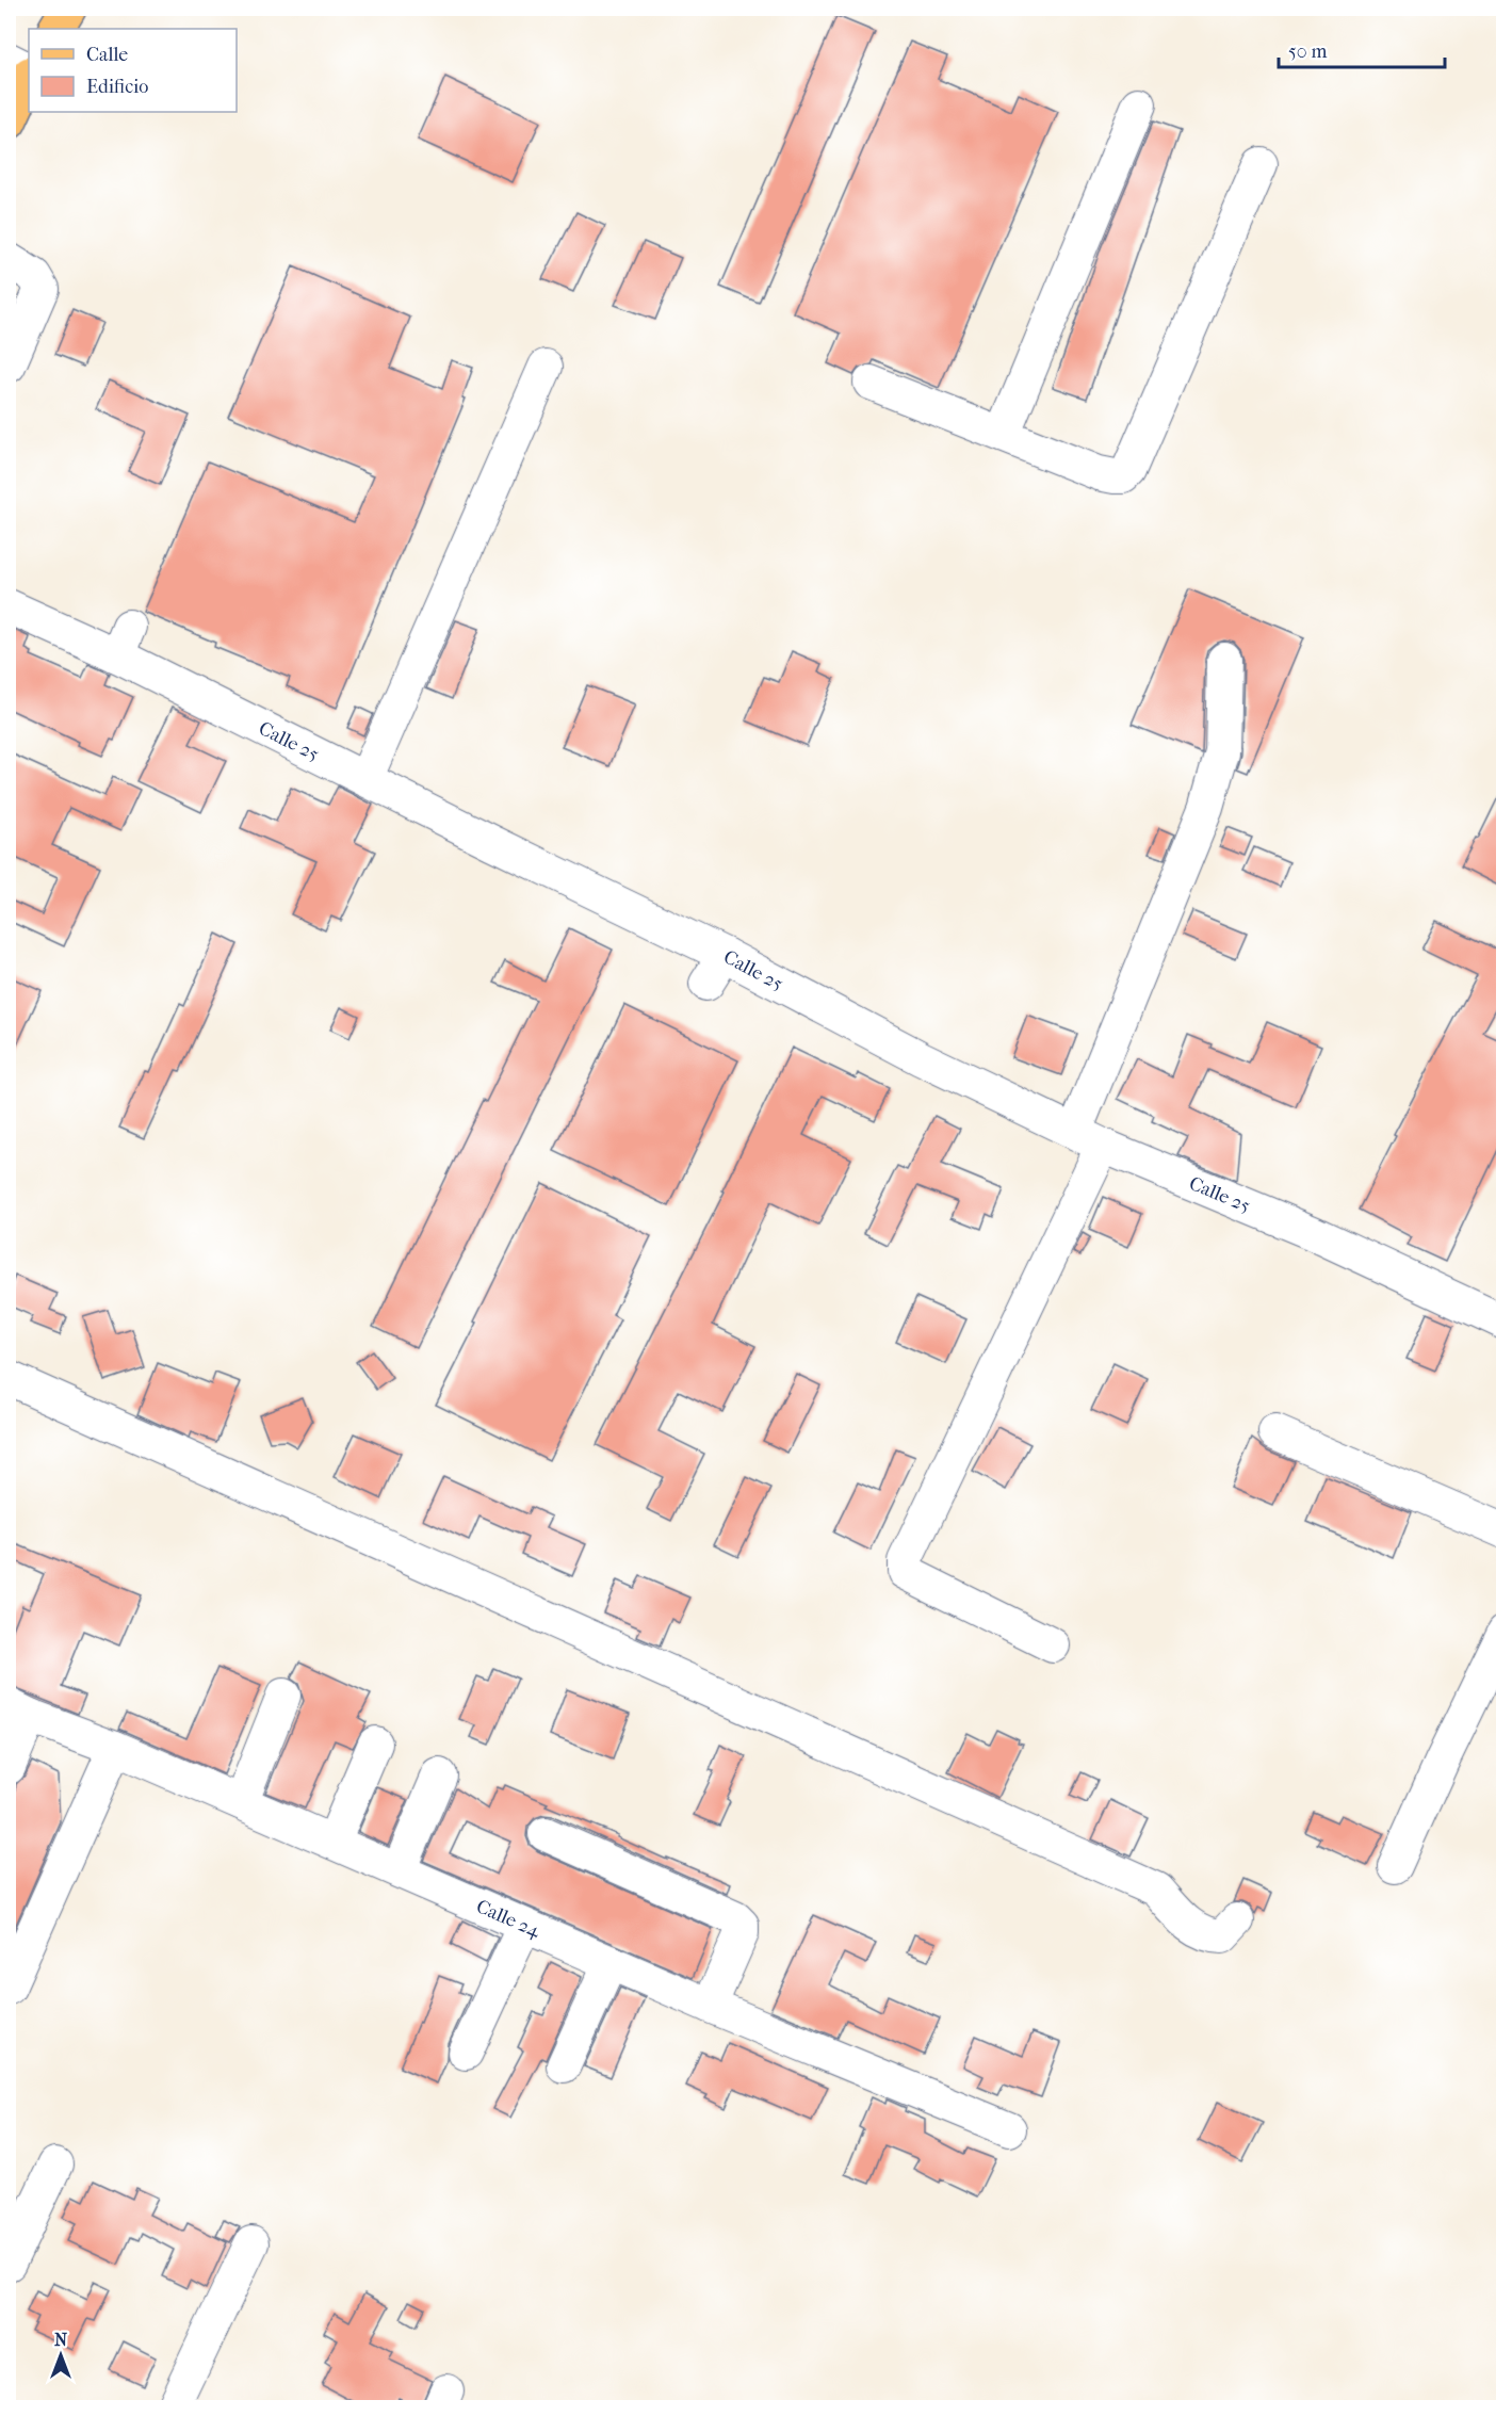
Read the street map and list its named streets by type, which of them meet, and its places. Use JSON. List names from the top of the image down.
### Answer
{
  "streets": {
    "street": ["Calle 25", "Calle 24"]
  },
  "legend": ["Calle", "Edificio"],
  "scale_bar": "50 m",
  "north": "top"
}
